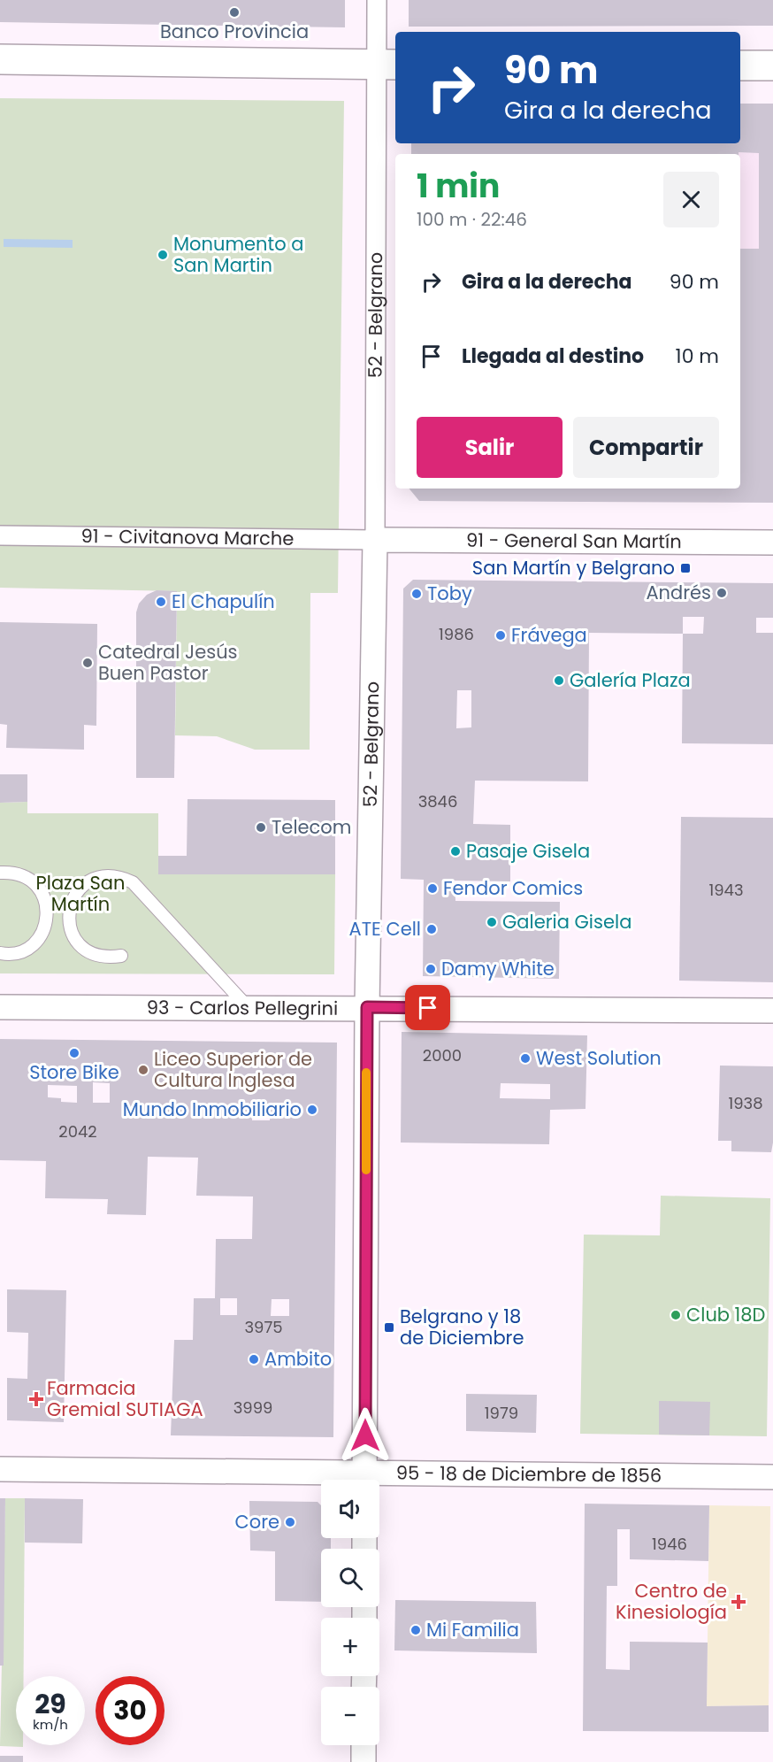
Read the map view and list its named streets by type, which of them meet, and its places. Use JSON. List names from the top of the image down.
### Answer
{
  "streets": {
    "street": [
      "52 - Belgrano",
      "91 - Civitanova Marche",
      "91 - General San Martín",
      "93 - Carlos Pellegrini",
      "95 - 18 de Diciembre de 1856"
    ]
  },
  "crossings": [
    ["52 - Belgrano", "91 - Civitanova Marche"],
    ["52 - Belgrano", "91 - General San Martín"],
    ["52 - Belgrano", "93 - Carlos Pellegrini"],
    ["91 - Civitanova Marche", "91 - General San Martín"]
  ],
  "parks": ["Plaza San Martín"],
  "places": {
    "other": [
      "Banco Provincia",
      "Monumento a San Martin",
      "Andrés",
      "Toby",
      "El Chapulín",
      "Frávega",
      "Catedral Jesús Buen Pastor",
      "Galería Plaza",
      "Telecom",
      "Pasaje Gisela",
      "Fendor Comics",
      "Galeria Gisela",
      "ATE Cell",
      "Damy White",
      "Store Bike",
      "West Solution",
      "Liceo Superior de Cultura Inglesa",
      "Mundo Inmobiliario",
      "Club 18D",
      "Ambito",
      "Core",
      "Mi Familia"
    ],
    "transit": ["San Martín y Belgrano", "Belgrano y 18 de Diciembre"],
    "health": ["Farmacia Gremial SUTIAGA", "Centro de Kinesiología"]
  },
  "house_numbers": [
    "1986",
    "3846",
    "1943",
    "2000",
    "1938",
    "2042",
    "3975",
    "3999",
    "1979",
    "1946"
  ],
  "page": {
    "turn": ["90 m", "Gira a la derecha"],
    "heading": ["1 min", "100 m · 22:46"],
    "list": [
      {
        "name": "Gira a la derecha",
        "value": "90 m"
      },
      {
        "name": "Llegada al destino",
        "value": "10 m"
      }
    ],
    "buttons": ["Salir", "Compartir"],
    "map_buttons": ["+", "−"],
    "speed": "29 km/h",
    "limit": "30"
  }
}
